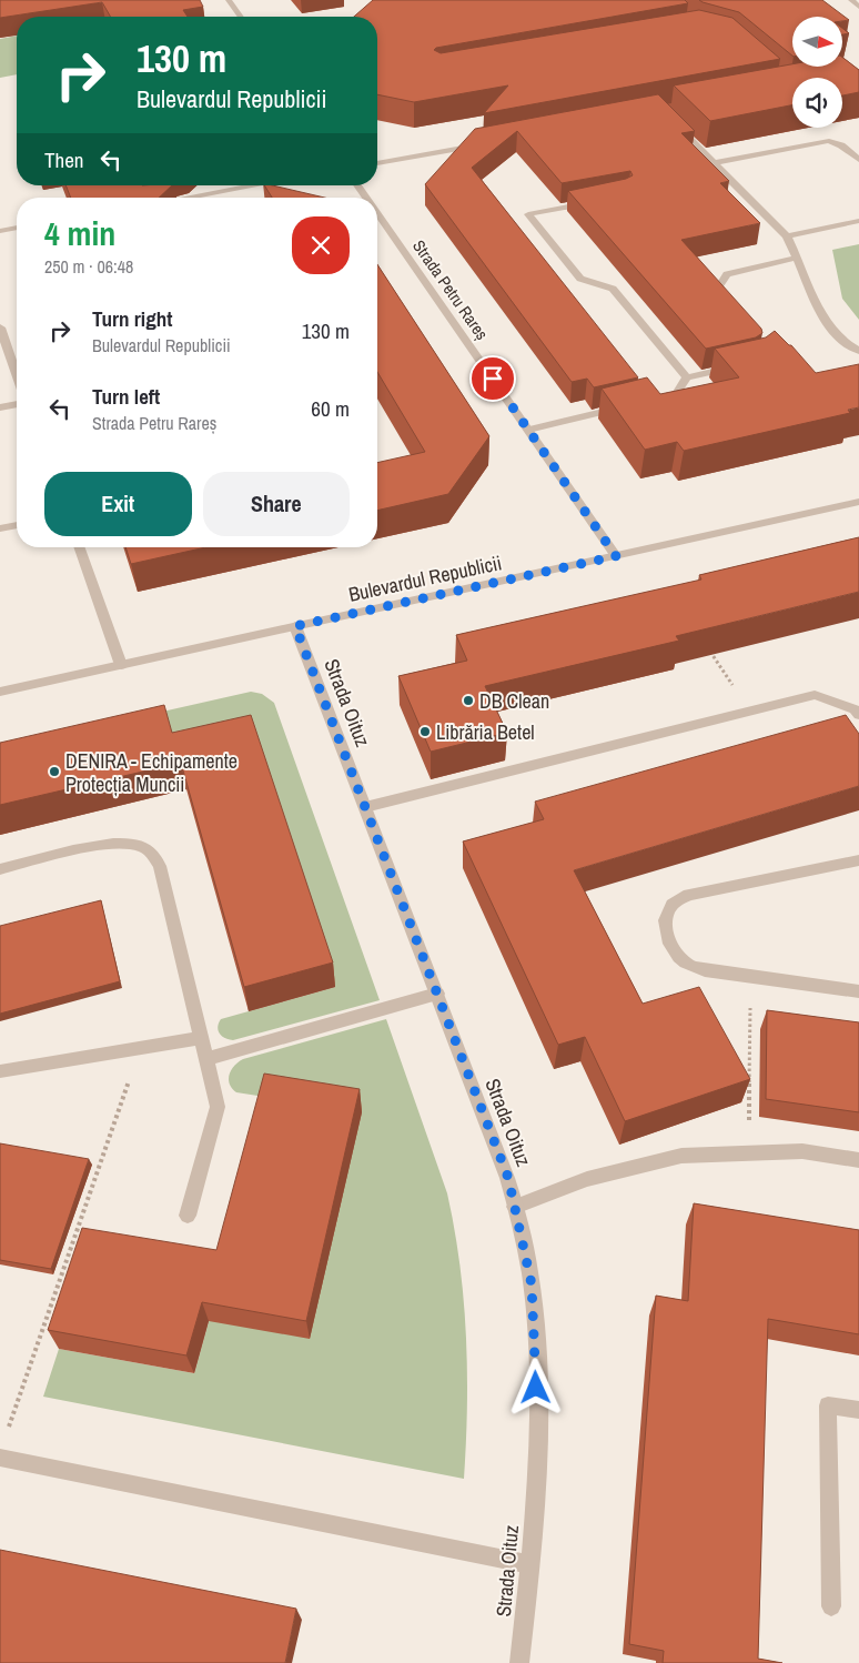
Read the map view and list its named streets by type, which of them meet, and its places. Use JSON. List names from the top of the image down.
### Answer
{
  "streets": {
    "street": ["Strada Petru Rareș", "Bulevardul Republicii", "Strada Oituz"]
  },
  "crossings": [
    ["Strada Petru Rareș", "Bulevardul Republicii"],
    ["Bulevardul Republicii", "Strada Oituz"]
  ],
  "places": ["DB Clean", "Librăria Betel", "DENIRA - Echipamente Protecția Muncii"],
  "north": "right",
  "page": {
    "turn": ["130 m", "Bulevardul Republicii"],
    "then": "Then",
    "heading": ["4 min", "250 m · 06:48"],
    "list": [
      {
        "name": "Turn right",
        "note": "Bulevardul Republicii",
        "value": "130 m"
      },
      {
        "name": "Turn left",
        "note": "Strada Petru Rareș",
        "value": "60 m"
      }
    ],
    "buttons": ["Exit", "Share"]
  }
}
